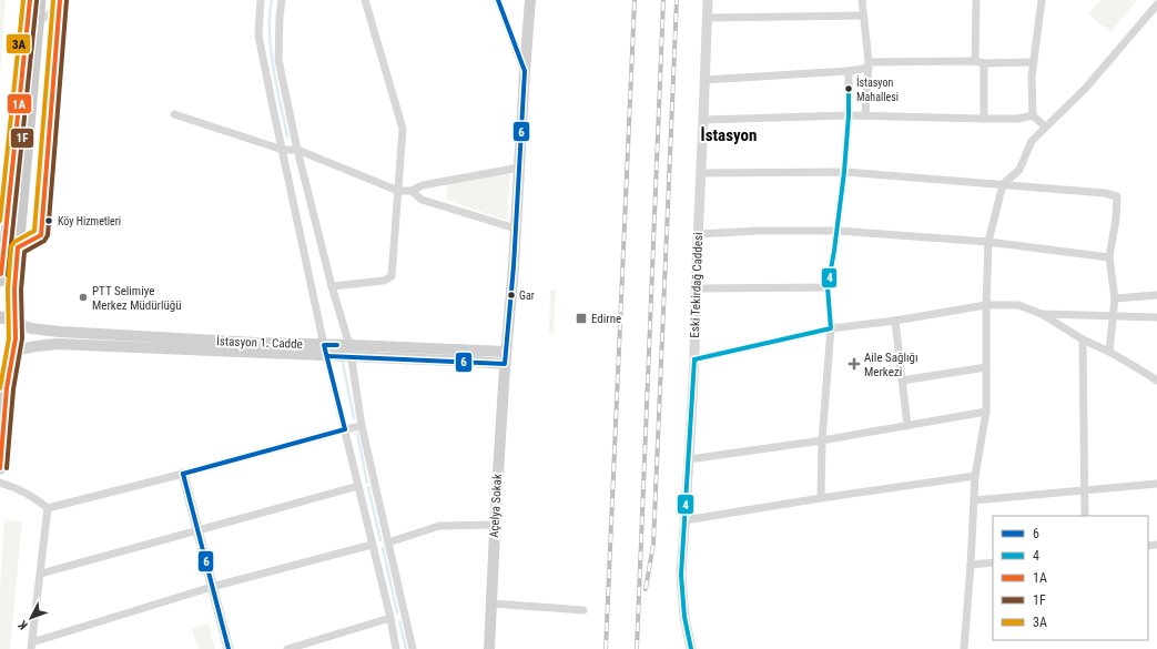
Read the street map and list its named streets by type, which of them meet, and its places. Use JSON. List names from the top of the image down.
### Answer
{
  "streets": {
    "main road": ["İstasyon 1. Cadde", "Açelya Sokak"],
    "street": ["Eski Tekirdağ Caddesi"]
  },
  "crossings": [
    ["İstasyon 1. Cadde", "Açelya Sokak"]
  ],
  "districts": ["İstasyon"],
  "places": {
    "other": [
      "İstasyon Mahallesi",
      "Köy Hizmetleri",
      "Gar",
      "PTT Selimiye Merkez Müdürlüğü"
    ],
    "transit": ["Edirne"],
    "health": ["Aile Sağlığı Merkezi"]
  },
  "lines": [
    "transit line 6",
    "transit line 1A",
    "transit line 1F",
    "transit line 3A",
    "transit line 4"
  ],
  "legend": [
    "6",
    "4",
    "1A",
    "1F",
    "3A"
  ],
  "north": "bottom left"
}
